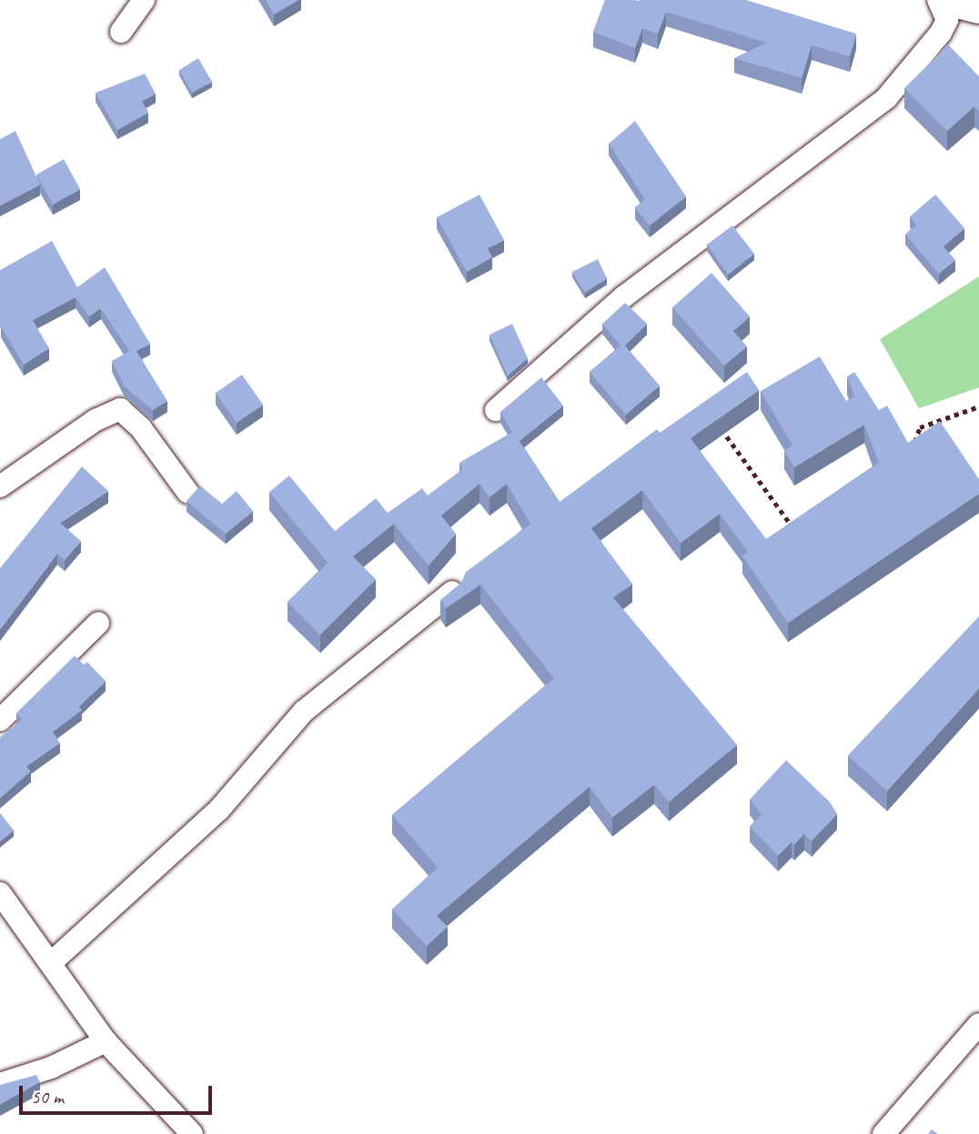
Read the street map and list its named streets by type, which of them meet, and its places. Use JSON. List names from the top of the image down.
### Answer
{
  "scale_bar": "50 m"
}
